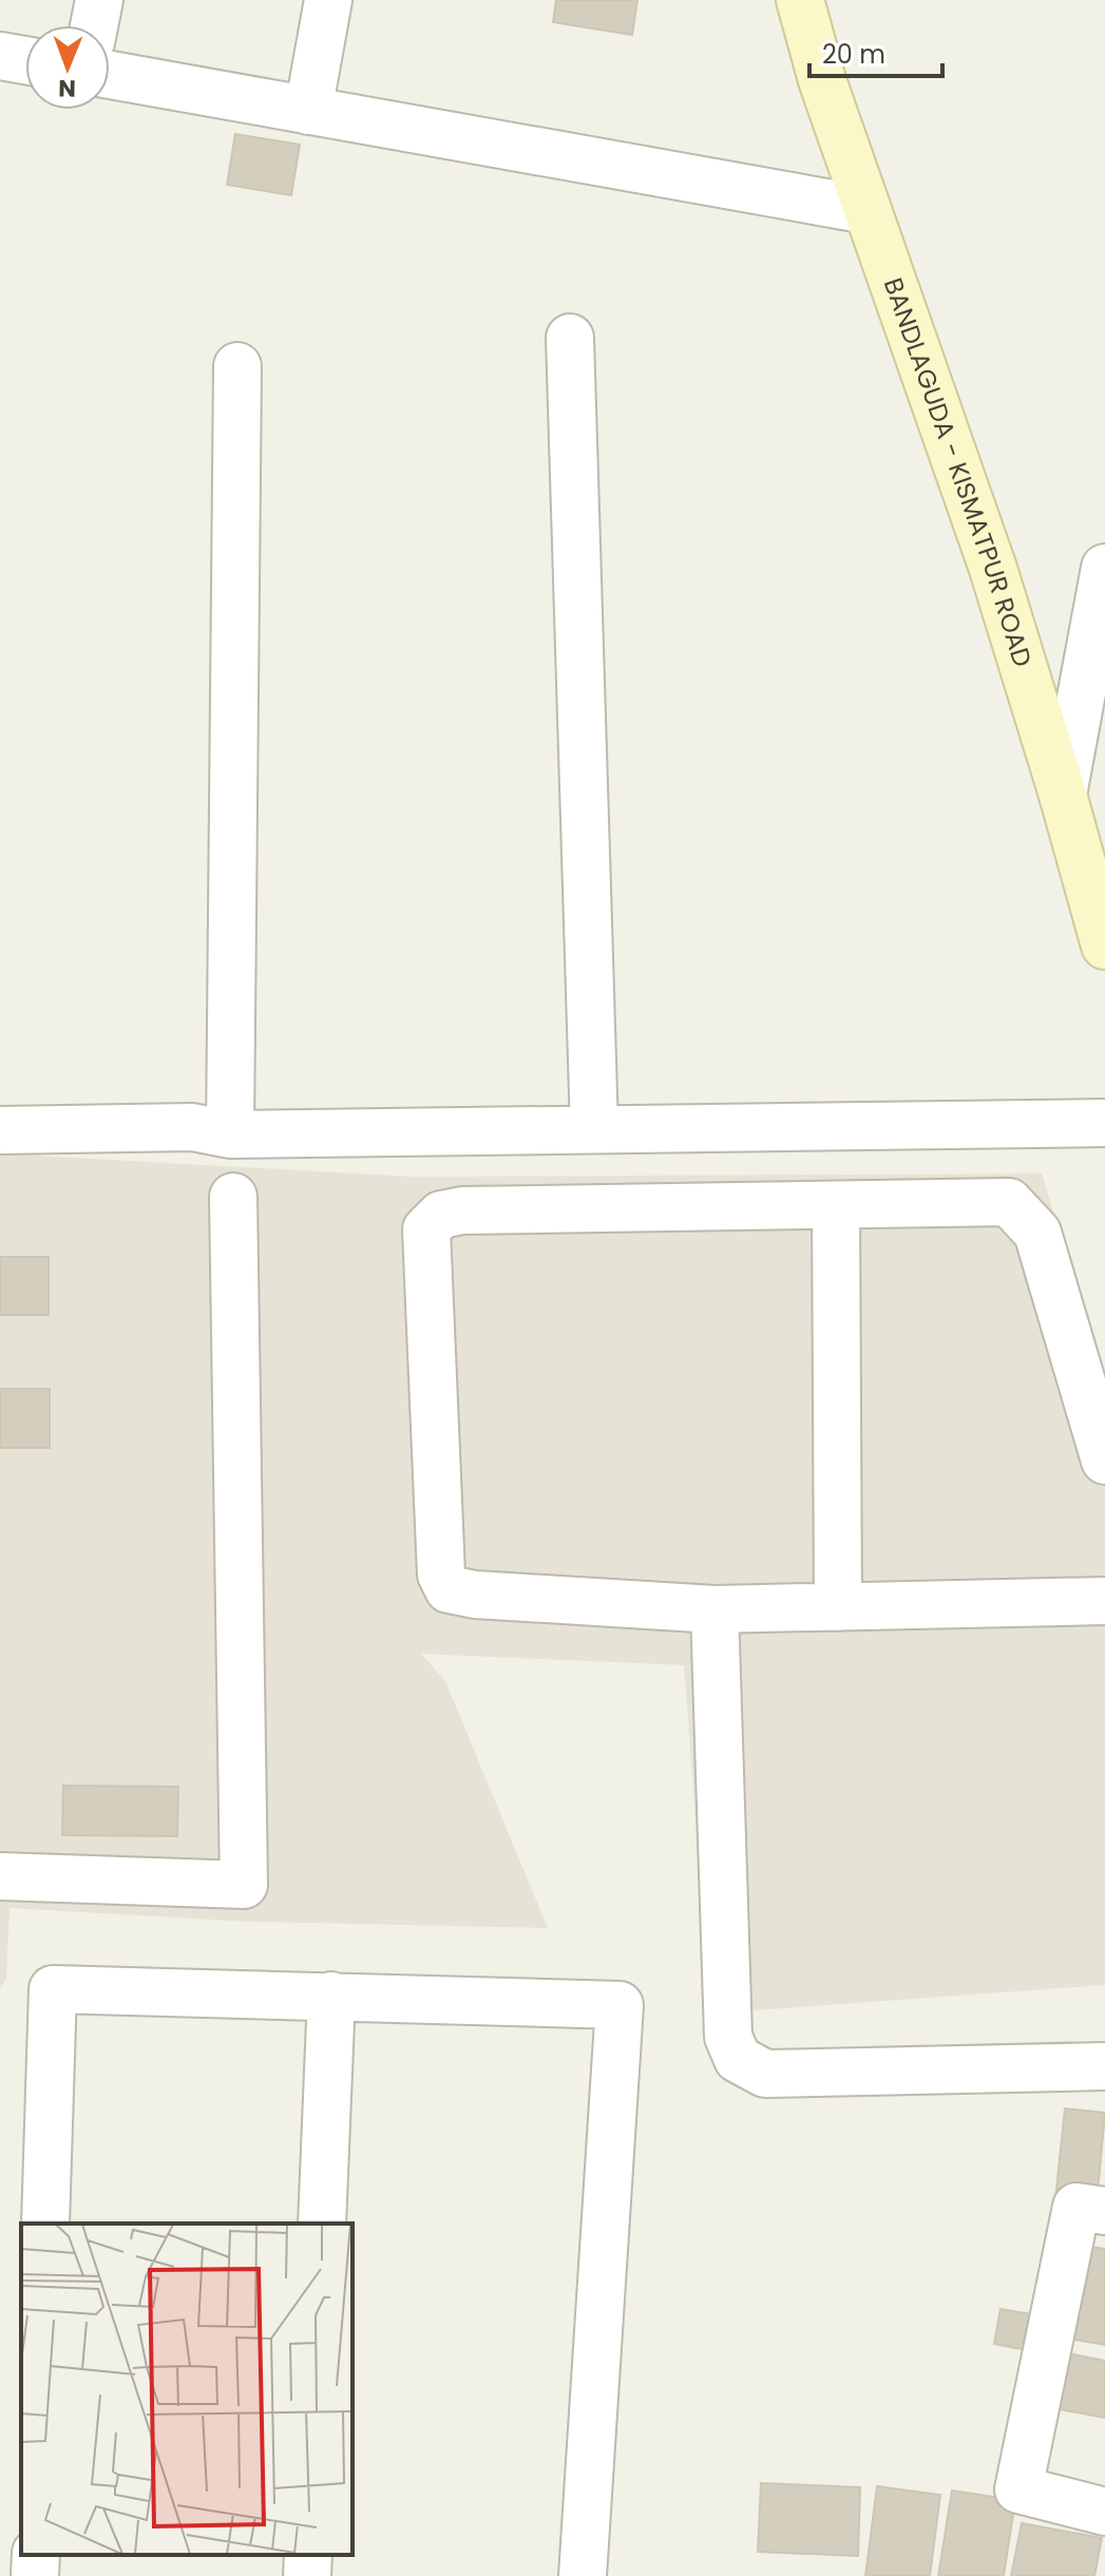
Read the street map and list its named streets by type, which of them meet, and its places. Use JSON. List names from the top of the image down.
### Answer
{
  "streets": {
    "street": ["BANDLAGUDA - KISMATPUR ROAD"]
  },
  "scale_bar": "20 m",
  "north": "bottom"
}
